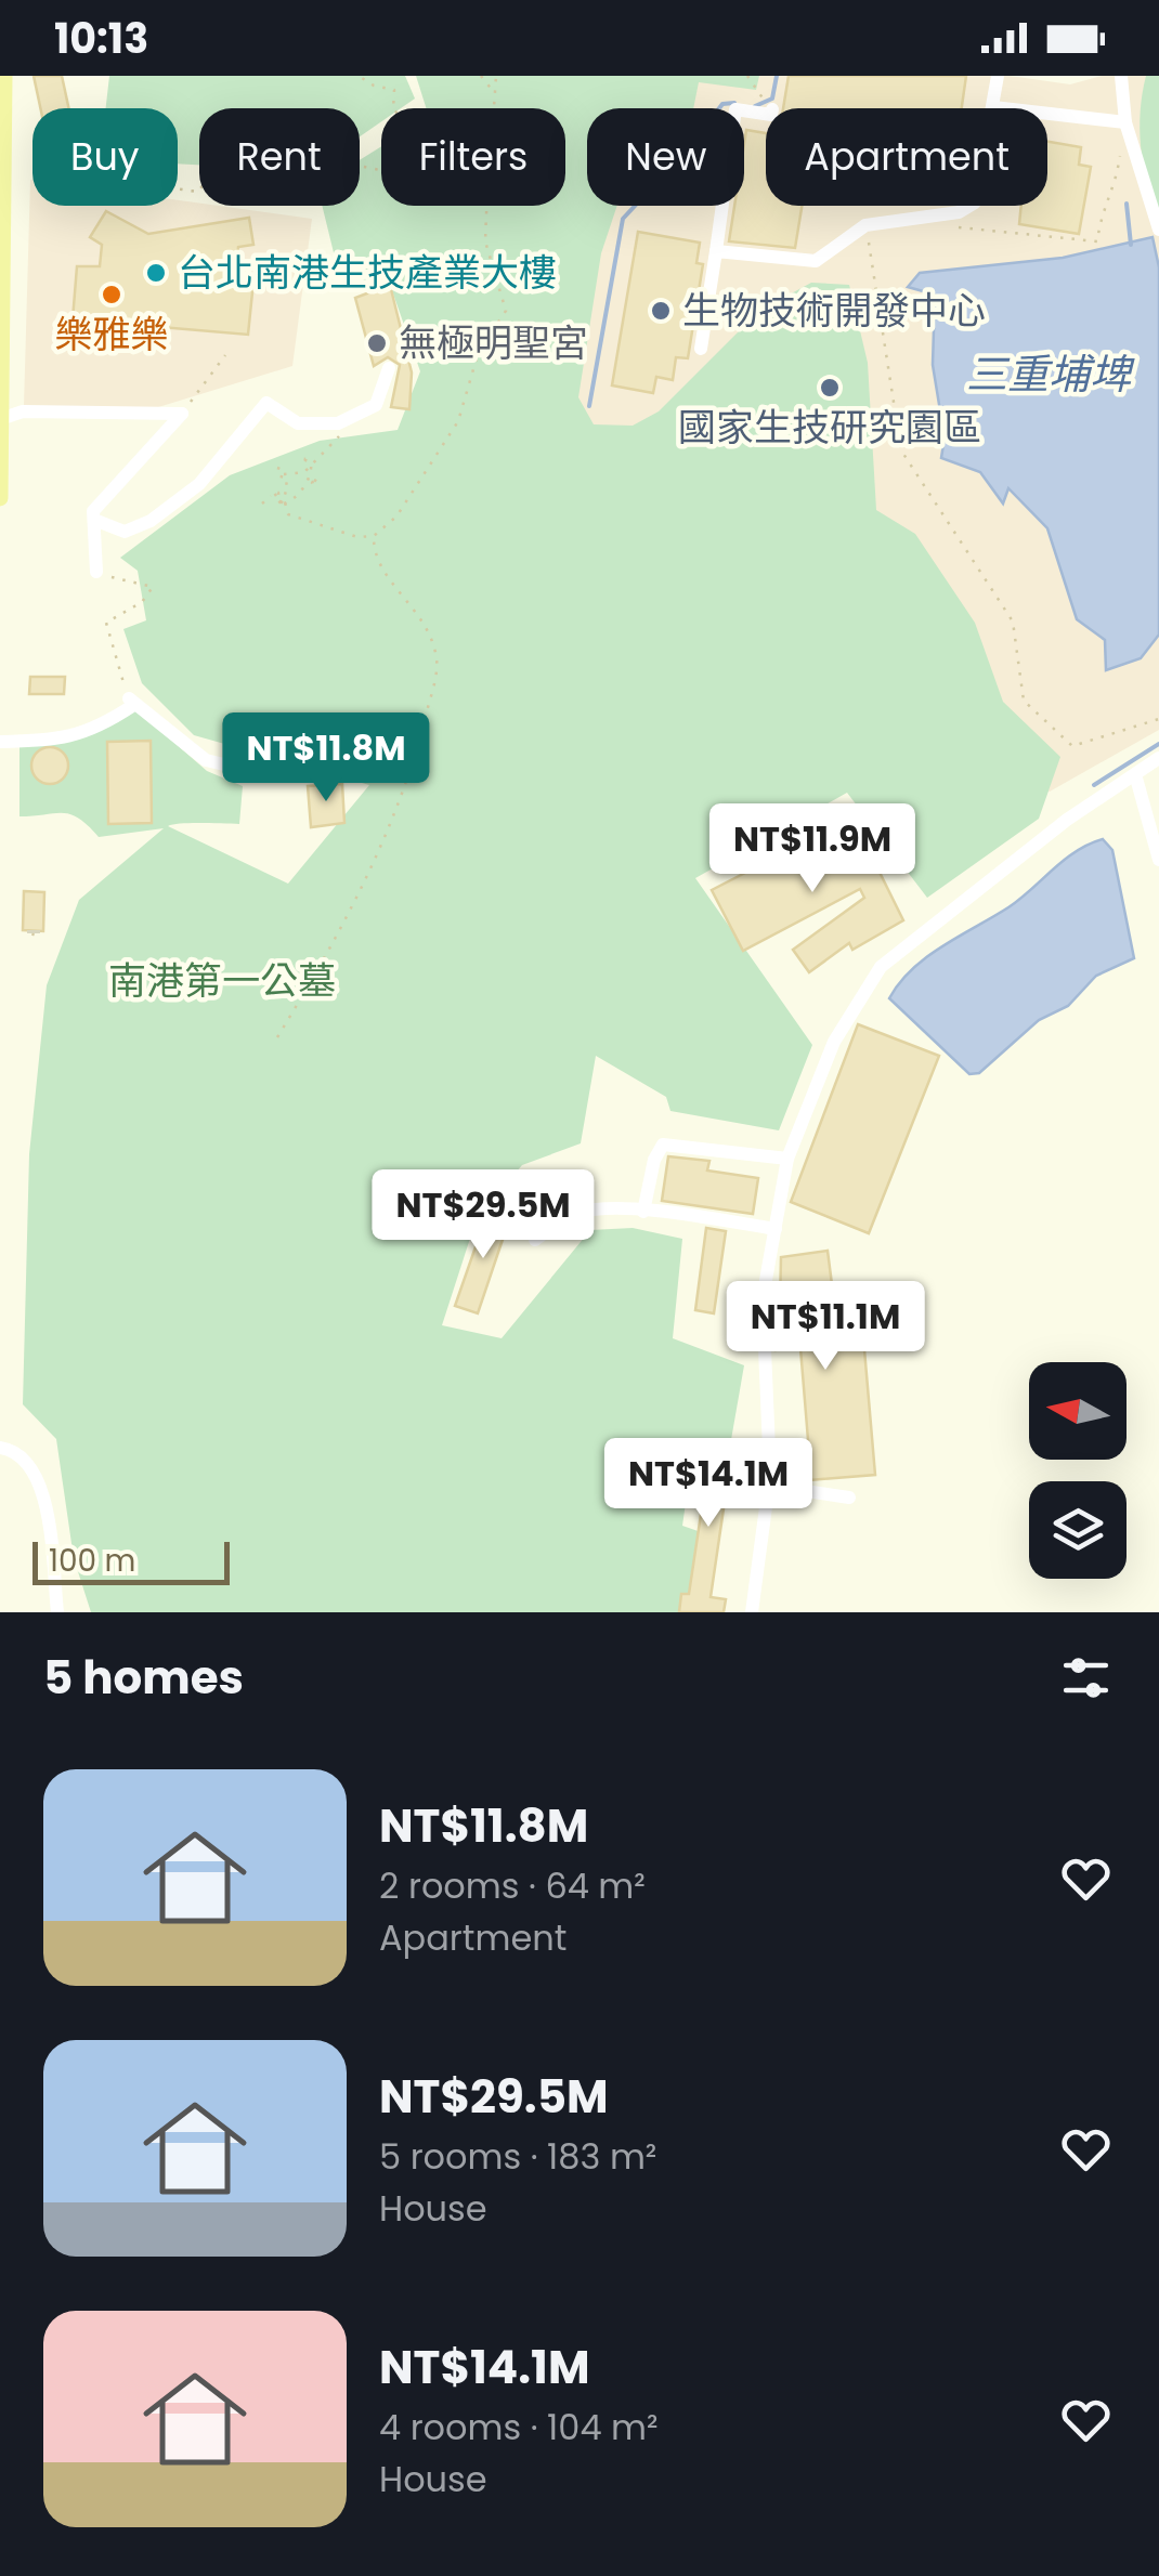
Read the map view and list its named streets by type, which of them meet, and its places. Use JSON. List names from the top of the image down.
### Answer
{
  "water": ["三重埔埤"],
  "parks": ["南港第一公墓"],
  "places": [
    "台北南港生技產業大樓",
    "樂雅樂",
    "生物技術開發中心",
    "無極明聖宮",
    "國家生技研究園區"
  ],
  "scale_bar": "100 m",
  "north": "left",
  "page": {
    "status": "10:13",
    "chip": [
      "Buy",
      "Rent",
      "Filters",
      "New",
      "Apartment"
    ],
    "price": [
      "NT$11.8M",
      "NT$11.9M",
      "NT$29.5M",
      "NT$11.1M",
      "NT$14.1M"
    ],
    "scale": "100 m",
    "heading": "5 homes",
    "list": [
      {
        "name": "NT$11.8M",
        "note": "2 rooms · 64 m² · Apartment"
      },
      {
        "name": "NT$29.5M",
        "note": "5 rooms · 183 m² · House"
      },
      {
        "name": "NT$14.1M",
        "note": "4 rooms · 104 m² · House"
      }
    ]
  }
}
